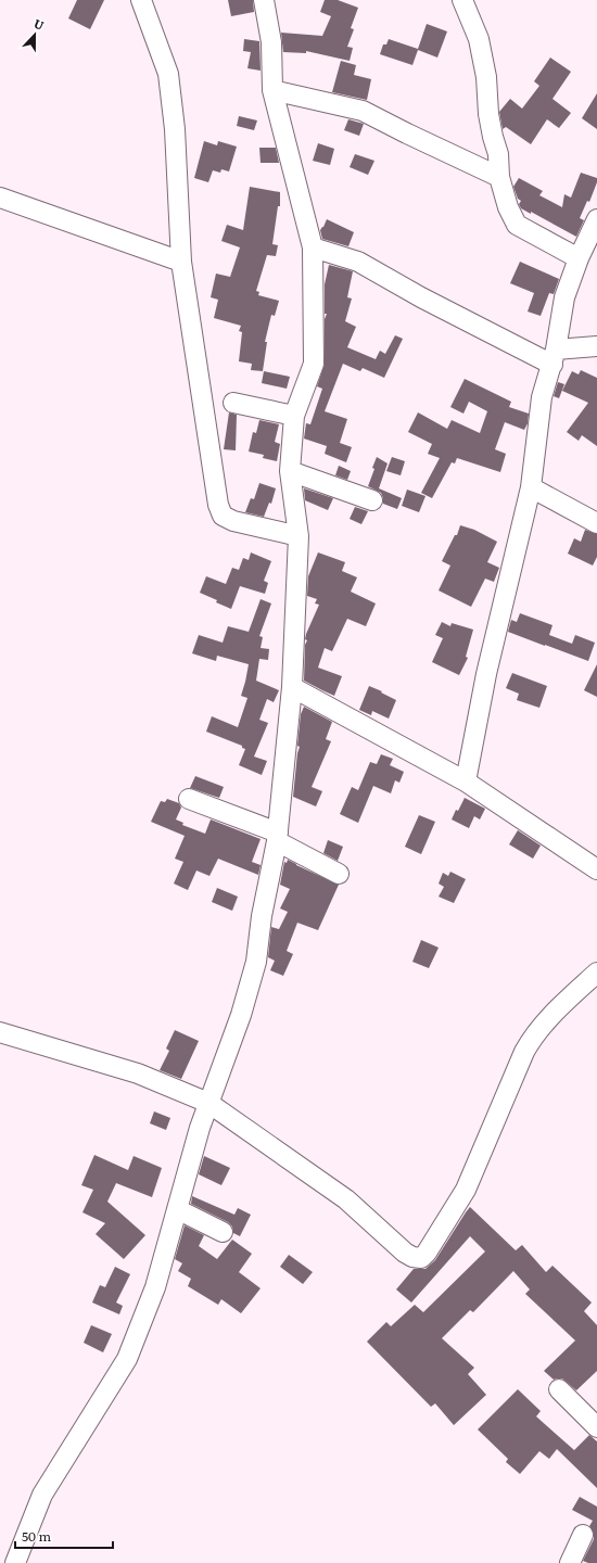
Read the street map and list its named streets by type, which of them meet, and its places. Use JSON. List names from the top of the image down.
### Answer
{
  "scale_bar": "50 m",
  "north": "top"
}
